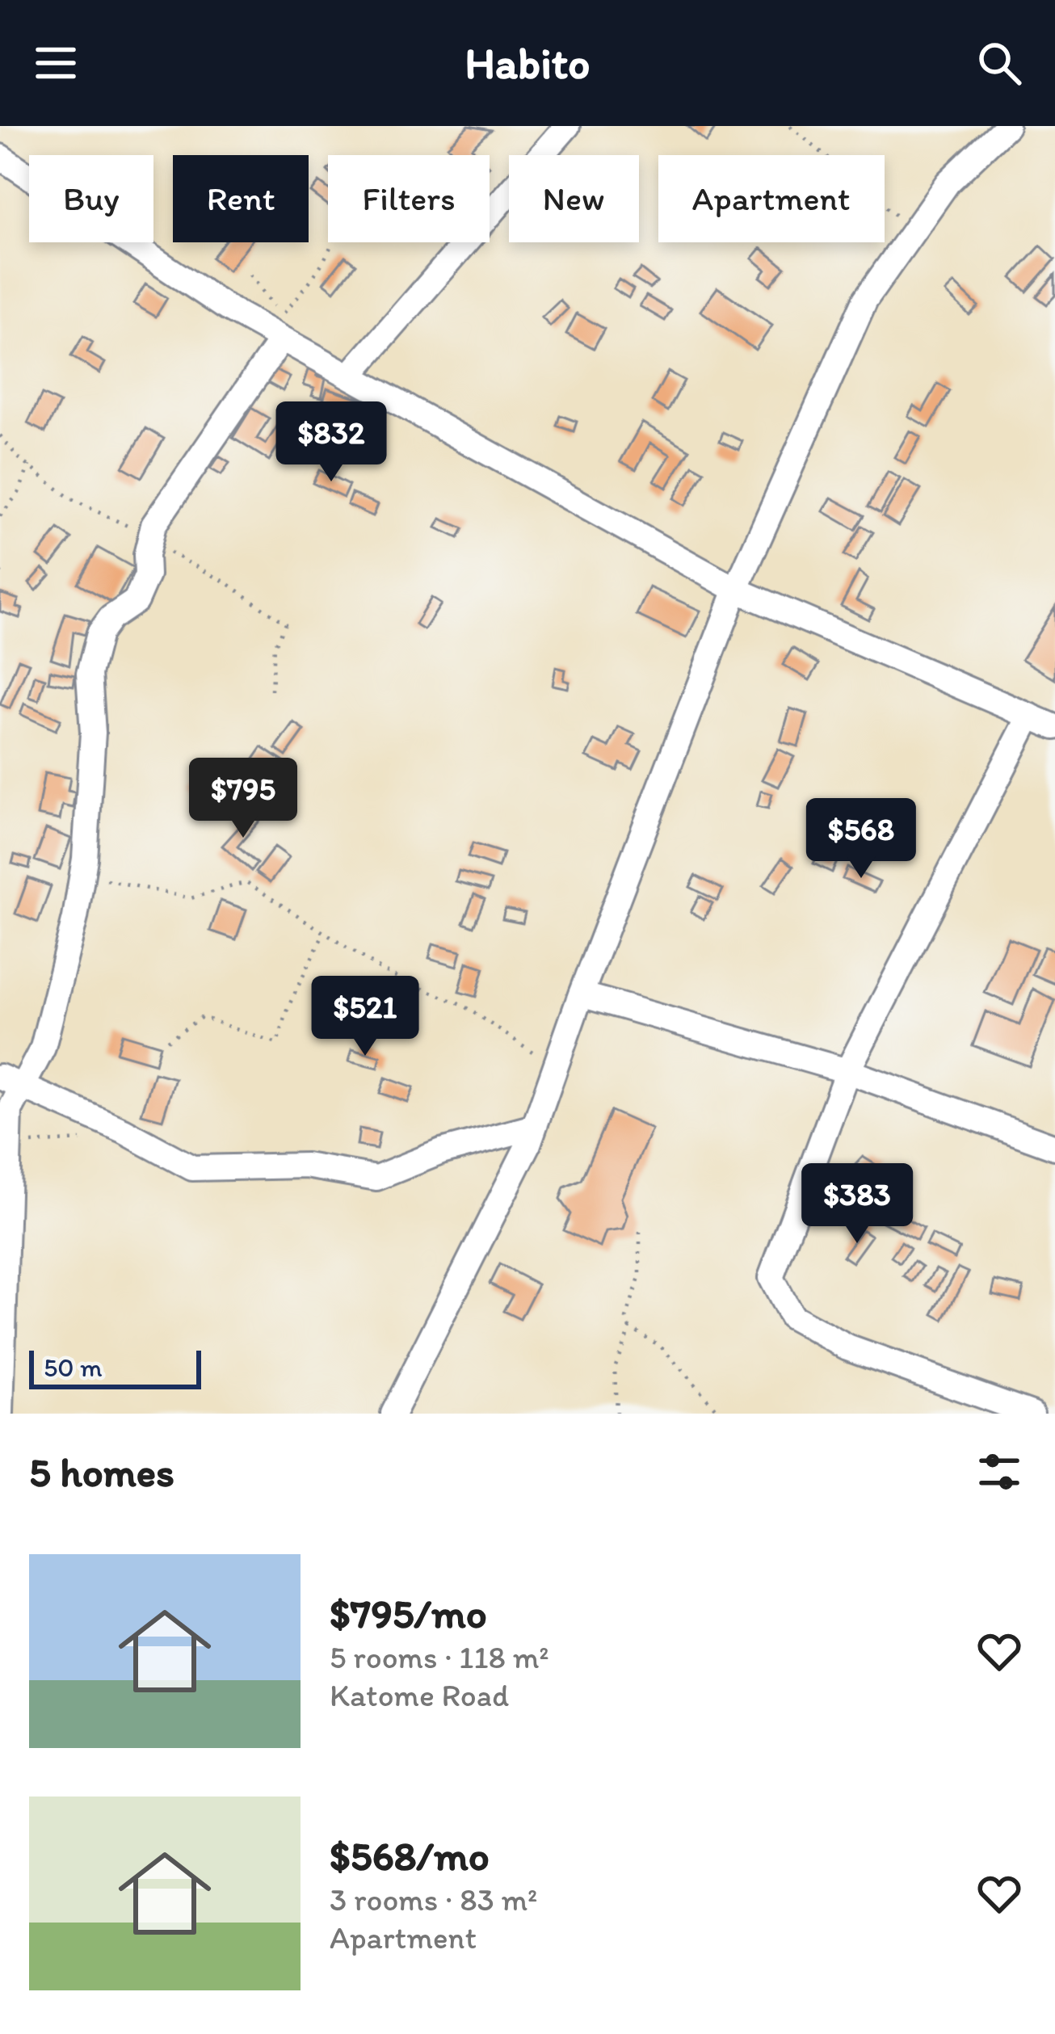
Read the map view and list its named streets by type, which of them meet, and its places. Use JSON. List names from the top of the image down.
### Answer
{
  "scale_bar": "50 m",
  "page": {
    "header": "Habito",
    "chip": [
      "Buy",
      "Rent",
      "Filters",
      "New",
      "Apartment"
    ],
    "price": [
      "$832",
      "$795",
      "$568",
      "$521",
      "$383"
    ],
    "scale": "50 m",
    "heading": "5 homes",
    "list": [
      {
        "name": "$795/mo",
        "note": "5 rooms · 118 m² · Katome Road"
      },
      {
        "name": "$568/mo",
        "note": "3 rooms · 83 m² · Apartment"
      }
    ]
  }
}
